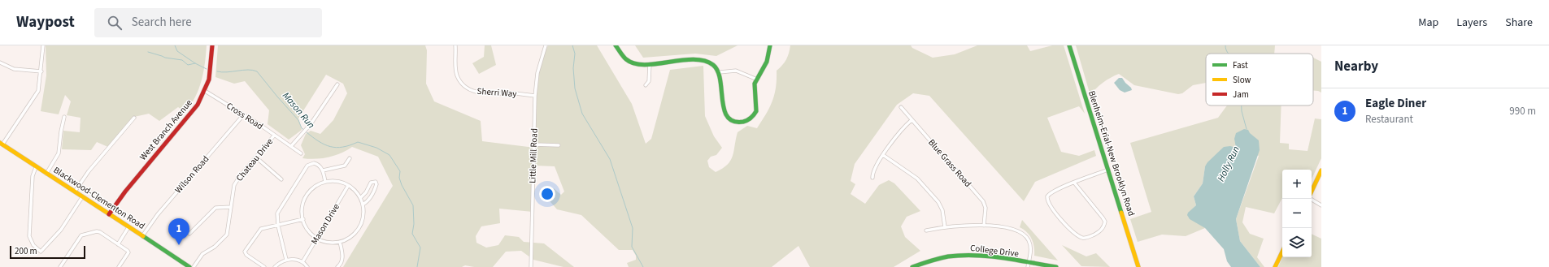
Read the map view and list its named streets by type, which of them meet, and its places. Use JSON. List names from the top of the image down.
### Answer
{
  "streets": {
    "main road": [
      "West Branch Avenue",
      "Blenheim-Erial-New Brooklyn Road",
      "Blackwood-Clementon Road",
      "College Drive"
    ],
    "street": [
      "Sherri Way",
      "Cross Road",
      "Little Mill Road",
      "Chateau Drive",
      "Blue Grass Road",
      "Wilson Road",
      "Mason Drive"
    ]
  },
  "crossings": [
    ["Sherri Way", "Little Mill Road"],
    ["Cross Road", "West Branch Avenue"],
    ["Cross Road", "Chateau Drive"],
    ["Cross Road", "Wilson Road"],
    ["West Branch Avenue", "Blackwood-Clementon Road"],
    ["Wilson Road", "Blackwood-Clementon Road"]
  ],
  "water": ["Mason Run", "Holly Run"],
  "legend": ["Fast", "Slow", "Jam"],
  "scale_bar": "200 m",
  "page": {
    "header": "Waypost",
    "search": "Search here",
    "nav": ["Map", "Layers", "Share"],
    "heading": "Nearby",
    "list": [
      {
        "mark": "1",
        "name": "Eagle Diner",
        "note": "Restaurant",
        "value": "990 m"
      }
    ],
    "map_buttons": ["+", "−"],
    "pins": "1",
    "scale": "200 m"
  }
}
